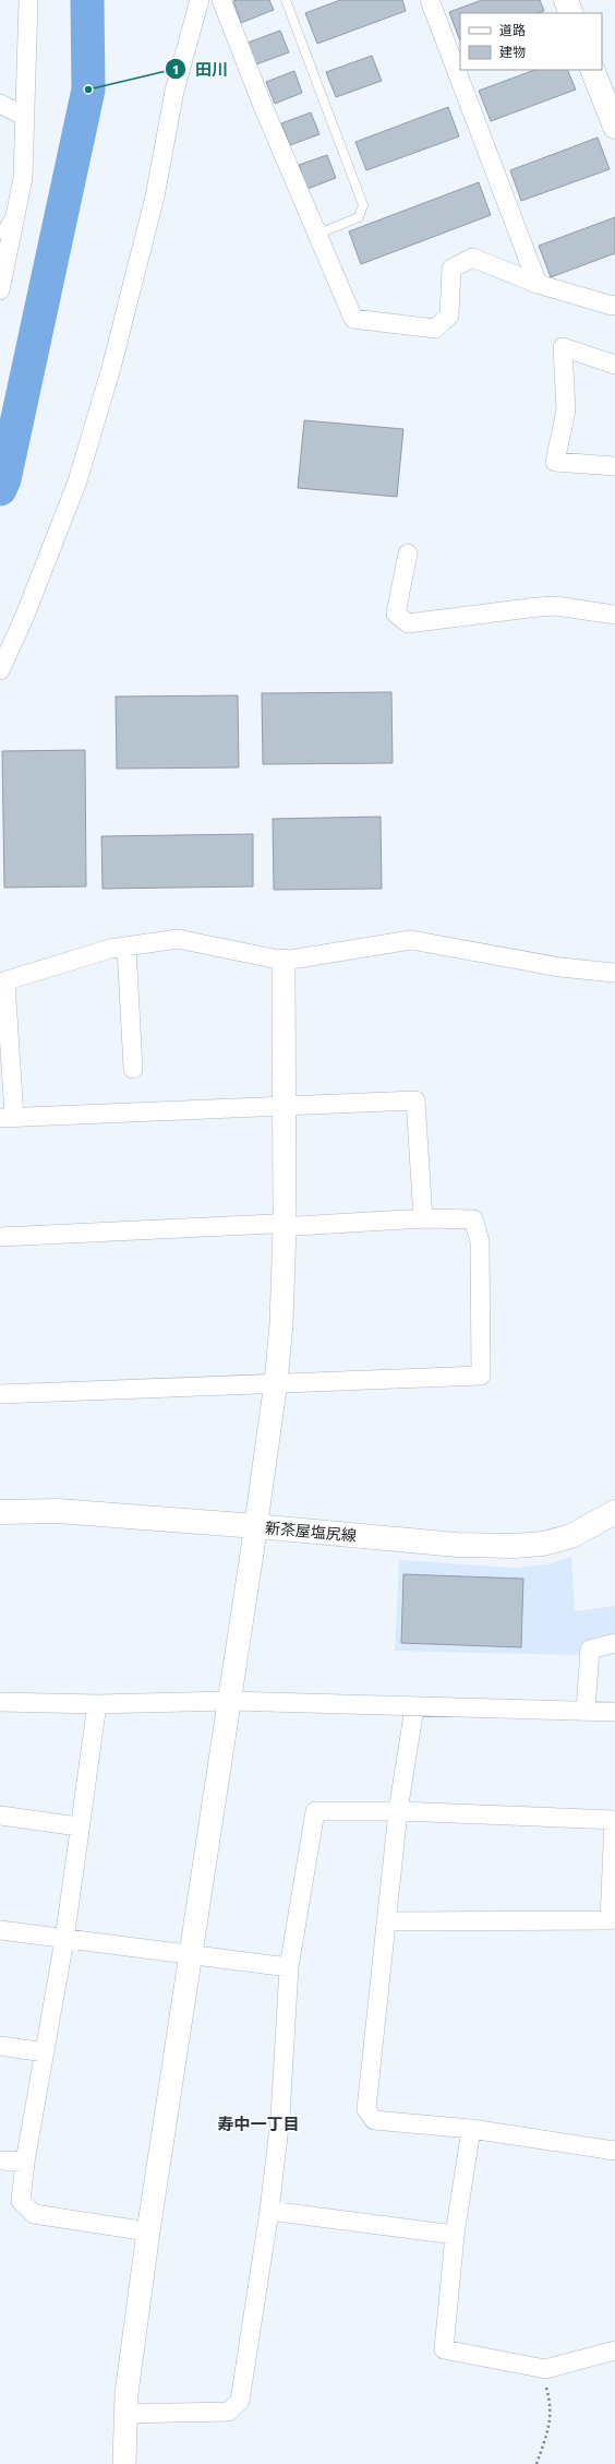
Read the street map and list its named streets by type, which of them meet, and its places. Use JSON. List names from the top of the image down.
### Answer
{
  "streets": {
    "main road": ["新茶屋塩尻線"]
  },
  "districts": ["寿中一丁目"],
  "places": ["田川"],
  "legend": ["道路", "建物"]
}
